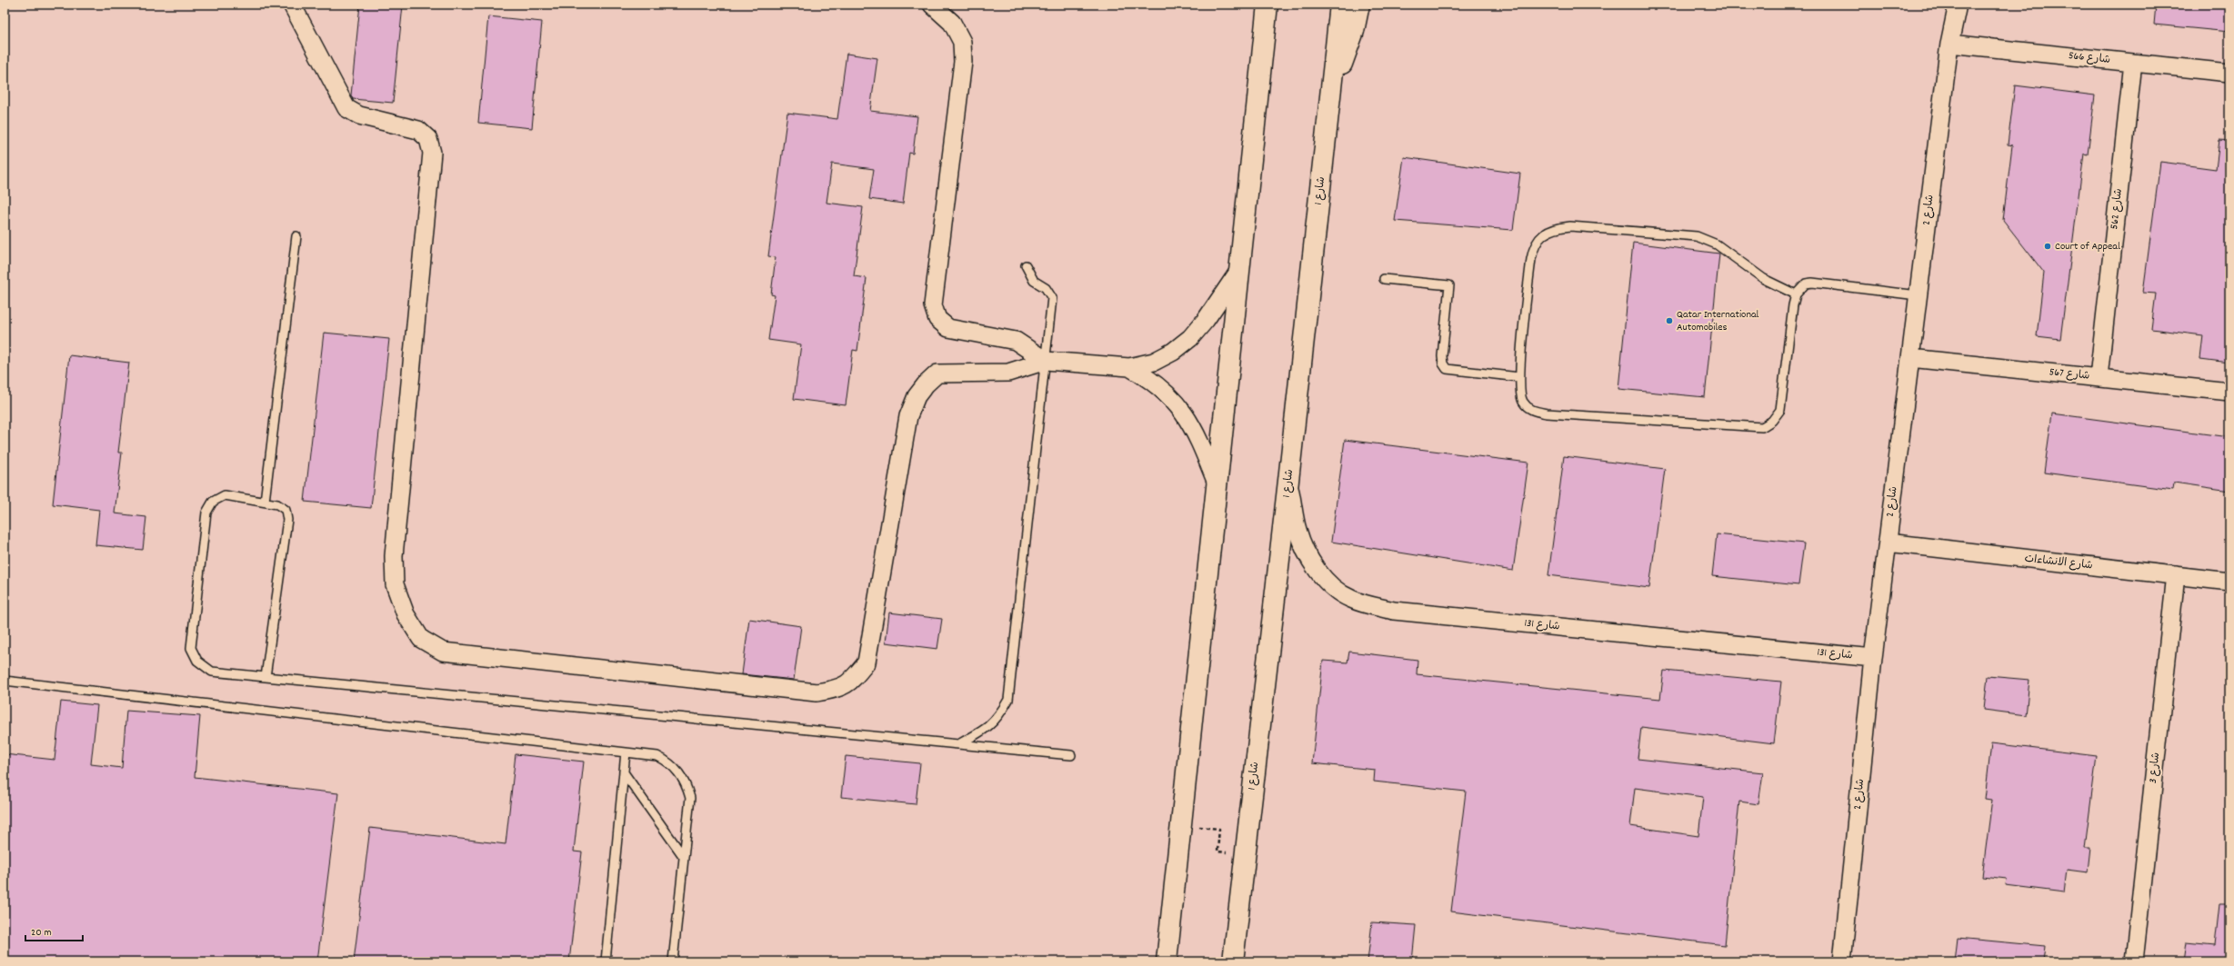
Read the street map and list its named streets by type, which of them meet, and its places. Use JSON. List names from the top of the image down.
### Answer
{
  "streets": {
    "street": [
      "شارع 566",
      "شارع 1",
      "شارع 562",
      "شارع 2",
      "شارع 567",
      "شارع الانشاءات",
      "شارع 131",
      "شارع 3"
    ]
  },
  "crossings": [
    ["شارع 566", "شارع 562"],
    ["شارع 566", "شارع 2"],
    ["شارع 1", "شارع 131"],
    ["شارع 562", "شارع 567"],
    ["شارع 2", "شارع 567"],
    ["شارع 2", "شارع الانشاءات"],
    ["شارع 2", "شارع 131"],
    ["شارع الانشاءات", "شارع 3"]
  ],
  "places": ["Court of Appeal", "Qatar International Automobiles"],
  "scale_bar": "20 m"
}
